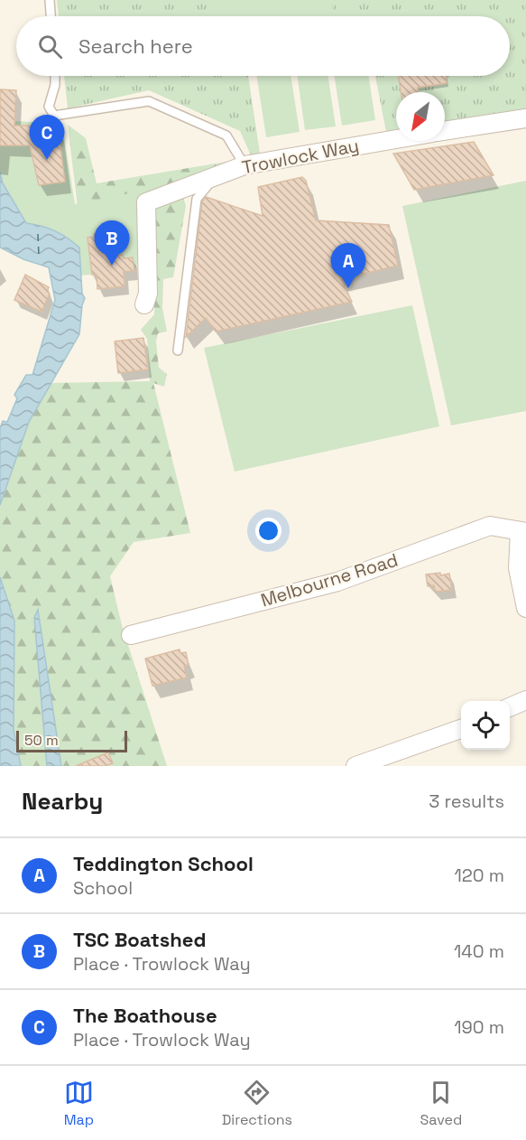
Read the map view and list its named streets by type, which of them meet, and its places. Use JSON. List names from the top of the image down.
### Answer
{
  "streets": {
    "street": ["Trowlock Way", "Melbourne Road"]
  },
  "scale_bar": "50 m",
  "north": "bottom left",
  "page": {
    "search": "Search here",
    "pins": ["C", "B", "A"],
    "scale": "50 m",
    "heading": ["Nearby", "3 results"],
    "list": [
      {
        "mark": "A",
        "name": "Teddington School",
        "note": "School",
        "value": "120 m"
      },
      {
        "mark": "B",
        "name": "TSC Boatshed",
        "note": "Place · Trowlock Way",
        "value": "140 m"
      },
      {
        "mark": "C",
        "name": "The Boathouse",
        "note": "Place · Trowlock Way",
        "value": "190 m"
      }
    ],
    "nav": ["Map", "Directions", "Saved"]
  }
}
